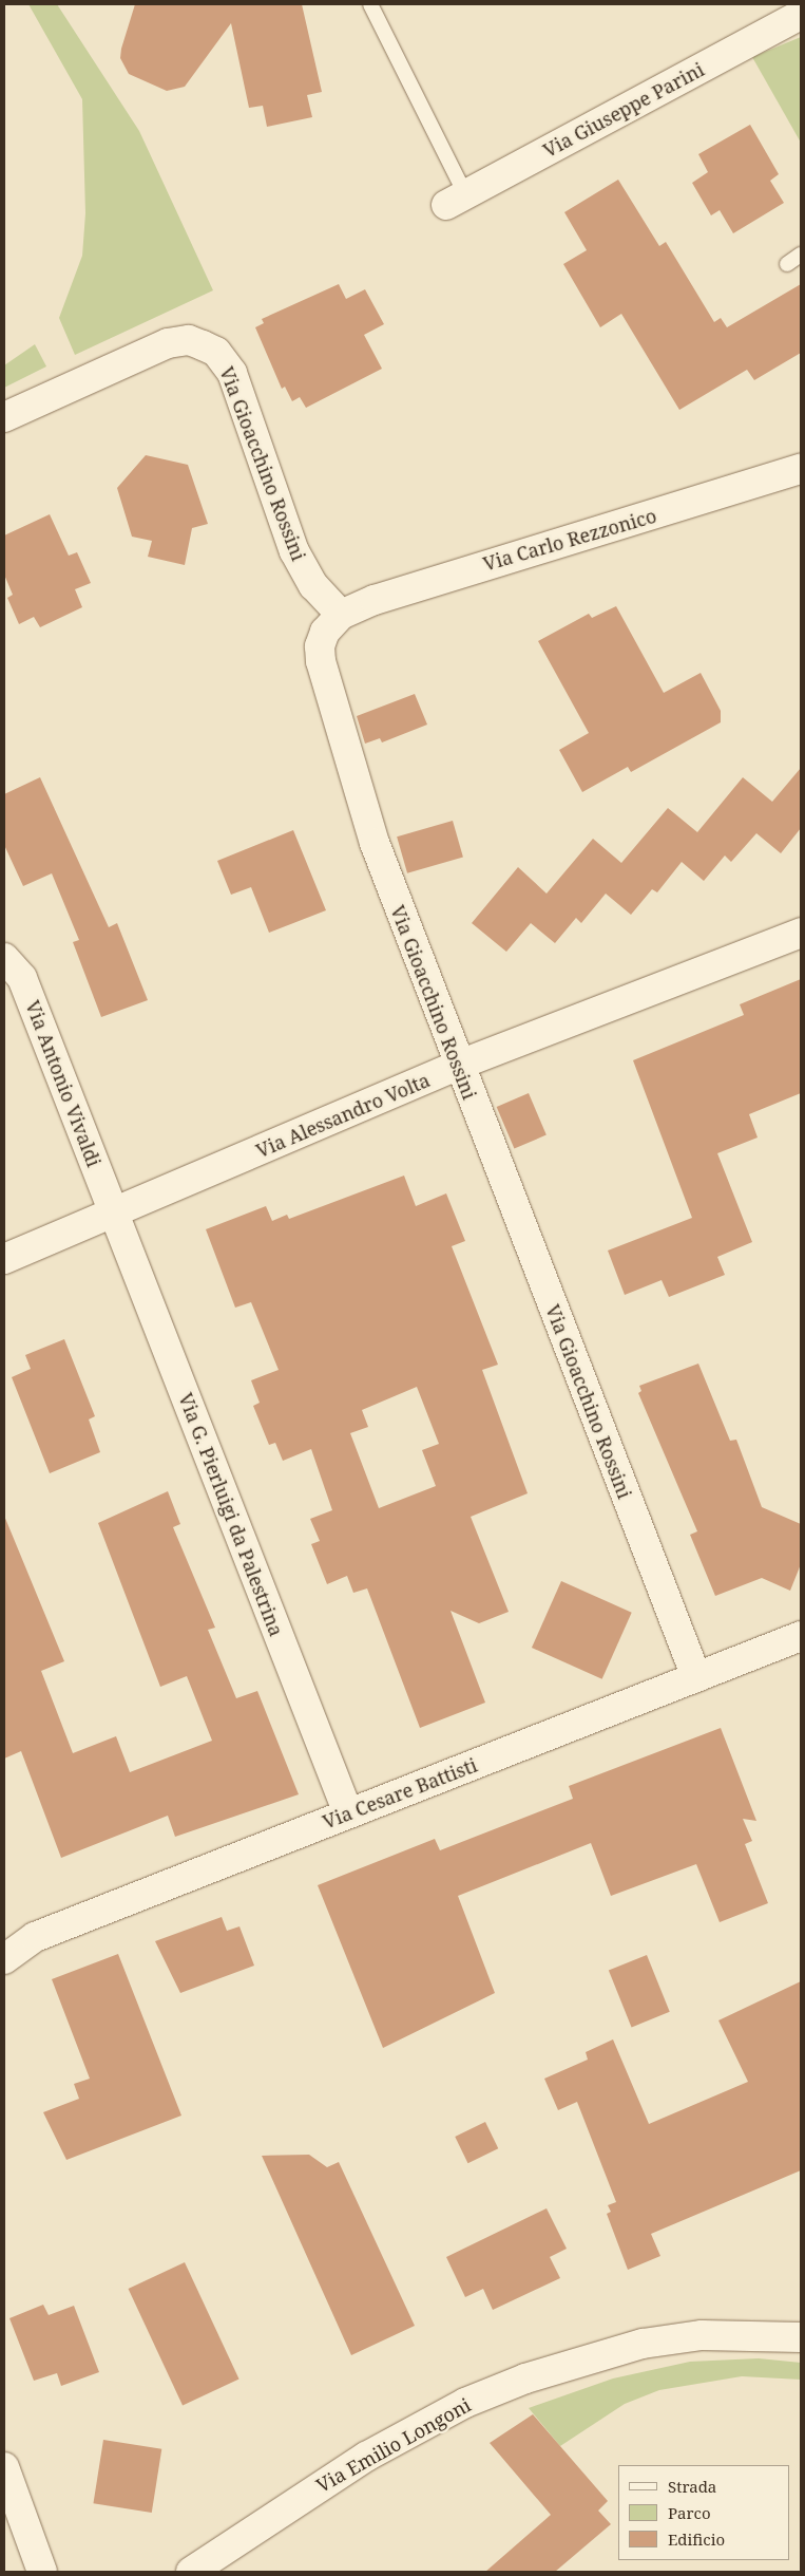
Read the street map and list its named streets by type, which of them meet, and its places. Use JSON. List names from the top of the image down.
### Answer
{
  "streets": {
    "street": [
      "Via Giuseppe Parini",
      "Via Gioacchino Rossini",
      "Via Carlo Rezzonico",
      "Via Antonio Vivaldi",
      "Via Alessandro Volta",
      "Via G. Pierluigi da Palestrina",
      "Via Cesare Battisti",
      "Via Emilio Longoni"
    ]
  },
  "crossings": [
    ["Via Gioacchino Rossini", "Via Carlo Rezzonico"],
    ["Via Gioacchino Rossini", "Via Alessandro Volta"],
    ["Via Gioacchino Rossini", "Via Cesare Battisti"],
    ["Via Antonio Vivaldi", "Via Alessandro Volta"],
    ["Via Antonio Vivaldi", "Via G. Pierluigi da Palestrina"],
    ["Via Alessandro Volta", "Via G. Pierluigi da Palestrina"],
    ["Via G. Pierluigi da Palestrina", "Via Cesare Battisti"]
  ],
  "legend": ["Strada", "Parco", "Edificio"]
}
